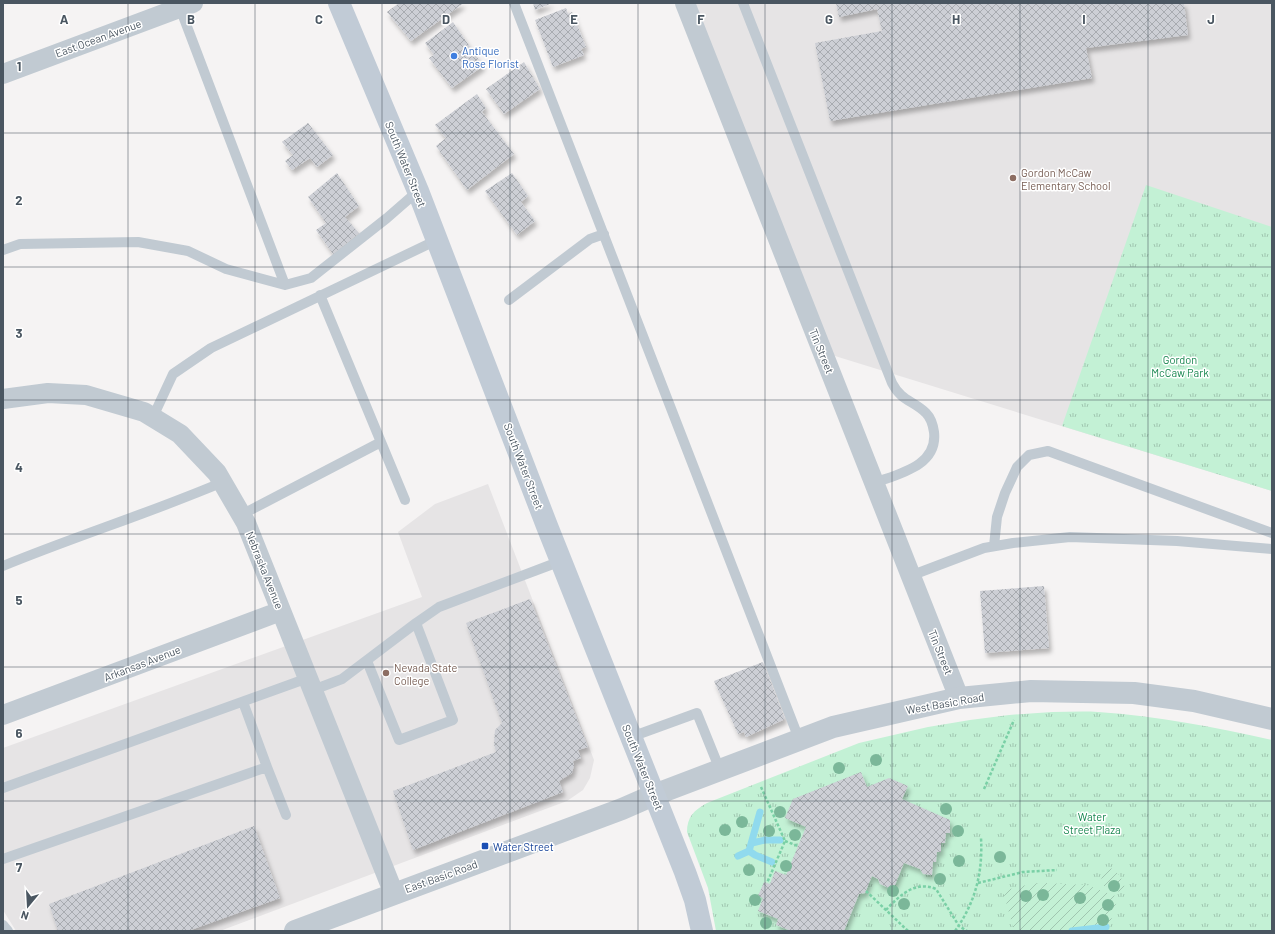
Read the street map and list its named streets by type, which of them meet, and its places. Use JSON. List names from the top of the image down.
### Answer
{
  "streets": {
    "main road": ["South Water Street"],
    "street": [
      "East Ocean Avenue",
      "Tin Street",
      "Nebraska Avenue",
      "Arkansas Avenue",
      "West Basic Road",
      "East Basic Road"
    ]
  },
  "crossings": [
    ["South Water Street", "West Basic Road"],
    ["South Water Street", "East Basic Road"],
    ["Tin Street", "West Basic Road"],
    ["Nebraska Avenue", "Arkansas Avenue"],
    ["Nebraska Avenue", "East Basic Road"],
    ["West Basic Road", "East Basic Road"]
  ],
  "parks": ["Gordon McCaw Park", "Water Street Plaza"],
  "places": {
    "other": ["Antique Rose Florist", "Gordon McCaw Elementary School", "Nevada State College"],
    "transit": ["Water Street"]
  },
  "north": "bottom",
  "grid": {
    "columns": [
      "A",
      "B",
      "C",
      "D",
      "E",
      "F",
      "G",
      "H",
      "I",
      "J"
    ],
    "rows": [
      "1",
      "2",
      "3",
      "4",
      "5",
      "6",
      "7"
    ]
  }
}
